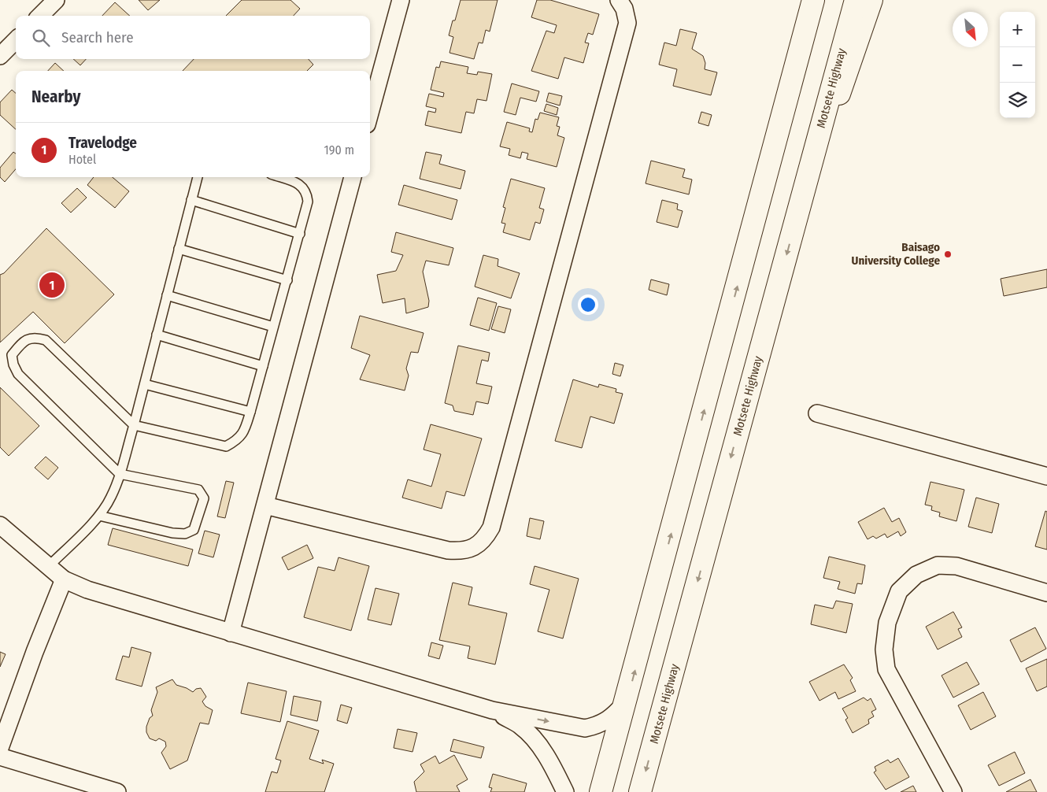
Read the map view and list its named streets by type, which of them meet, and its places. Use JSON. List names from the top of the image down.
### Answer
{
  "streets": {
    "main road": ["Motsete Highway"]
  },
  "places": ["Baisago University College"],
  "north": "bottom right",
  "page": {
    "map_buttons": ["+", "−"],
    "search": "Search here",
    "heading": "Nearby",
    "list": [
      {
        "mark": "1",
        "name": "Travelodge",
        "note": "Hotel",
        "value": "190 m"
      }
    ],
    "pins": "1"
  }
}
